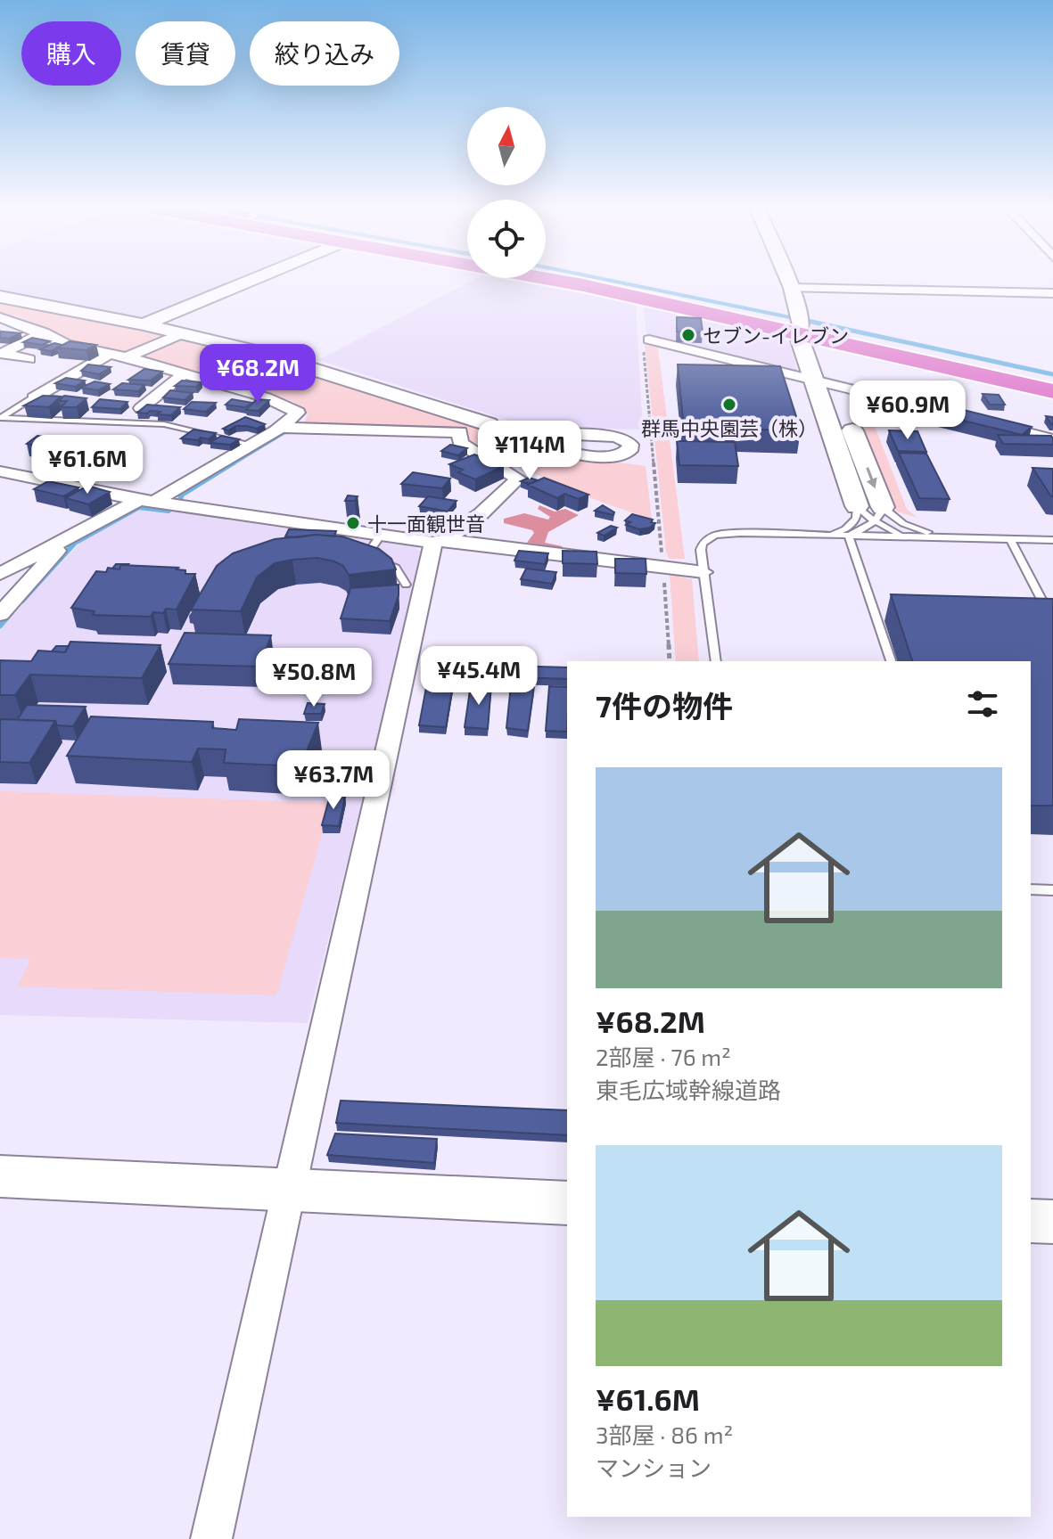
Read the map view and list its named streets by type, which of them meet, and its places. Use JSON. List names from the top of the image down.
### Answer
{
  "places": ["セブン-イレブン", "群馬中央園芸（株）", "十一面観世音"],
  "north": "top",
  "page": {
    "chip": ["購入", "賃貸", "絞り込み"],
    "price": [
      "¥68.2M",
      "¥60.9M",
      "¥114M",
      "¥61.6M",
      "¥45.4M",
      "¥50.8M",
      "¥63.7M"
    ],
    "heading": "7件の物件",
    "list": [
      {
        "name": "¥68.2M",
        "note": "2部屋 · 76 m² · 東毛広域幹線道路"
      },
      {
        "name": "¥61.6M",
        "note": "3部屋 · 86 m² · マンション"
      }
    ]
  }
}
